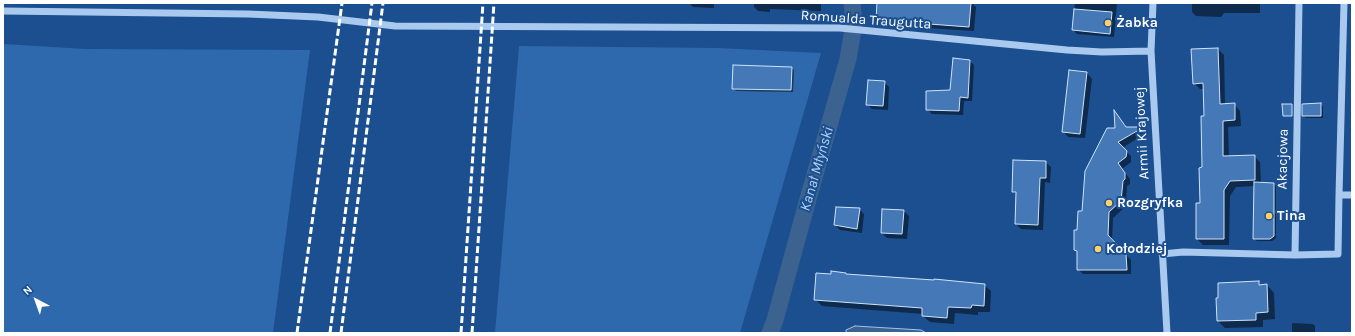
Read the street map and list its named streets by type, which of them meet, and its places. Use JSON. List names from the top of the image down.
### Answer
{
  "streets": {
    "street": ["Romualda Traugutta", "Armii Krajowej", "Akacjowa"]
  },
  "crossings": [
    ["Romualda Traugutta", "Armii Krajowej"]
  ],
  "water": ["Kanał Młyński"],
  "places": [
    "Żabka",
    "Rozgryfka",
    "Tina",
    "Kołodziej"
  ],
  "north": "top left"
}
